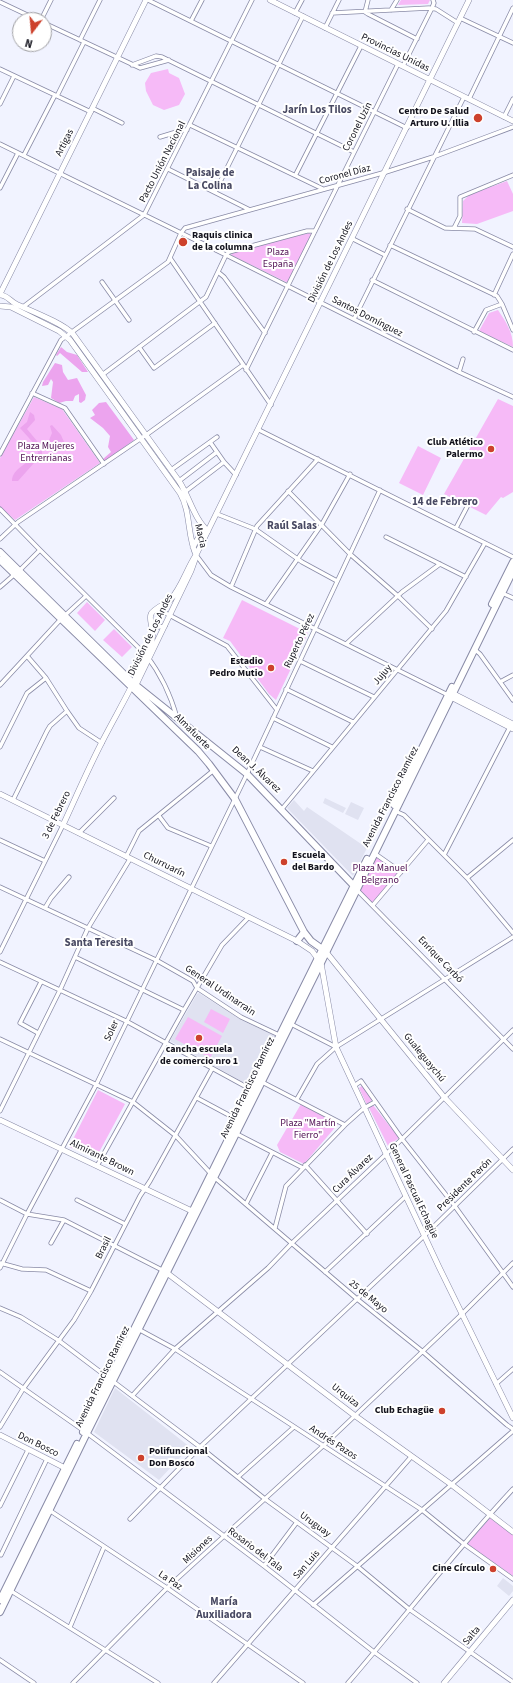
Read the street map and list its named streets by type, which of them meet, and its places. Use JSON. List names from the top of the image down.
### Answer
{
  "streets": {
    "main road": ["Almafuerte", "Dean J. Álvarez", "Avenida Francisco Ramírez"],
    "street": [
      "Provincias Unidas",
      "Coronel Uzín",
      "Artigas",
      "Pacto Unión Nacional",
      "Coronel Díaz",
      "División de Los Andes",
      "Santos Domínguez",
      "Macia",
      "Ruperto Pérez",
      "Jujuy",
      "3 de Febrero",
      "Churruarín",
      "Enrique Carbó",
      "General Urdinarrain",
      "Soler",
      "Gualeguaychú",
      "Almirante Brown",
      "Cura Álvarez",
      "Presidente Perón",
      "General Pascual Echagüe",
      "Brasil",
      "25 de Mayo",
      "Urquiza",
      "Andrés Pazos",
      "Don Bosco",
      "Uruguay",
      "Misiones",
      "Rosario del Tala",
      "San Luis",
      "La Paz",
      "Salta"
    ]
  },
  "crossings": [
    ["Provincias Unidas", "Coronel Uzín"],
    ["Provincias Unidas", "División de Los Andes"],
    ["Coronel Uzín", "Coronel Díaz"],
    ["Coronel Uzín", "Santos Domínguez"],
    ["Artigas", "Santos Domínguez"],
    ["Artigas", "Macia"],
    ["Pacto Unión Nacional", "Santos Domínguez"],
    ["Pacto Unión Nacional", "Macia"],
    ["Coronel Díaz", "División de Los Andes"],
    ["Coronel Díaz", "Santos Domínguez"],
    ["División de Los Andes", "Santos Domínguez"],
    ["División de Los Andes", "Macia"],
    ["División de Los Andes", "Almafuerte"],
    ["División de Los Andes", "Dean J. Álvarez"],
    ["División de Los Andes", "3 de Febrero"],
    ["Macia", "Ruperto Pérez"],
    ["Macia", "Jujuy"],
    ["Macia", "Avenida Francisco Ramírez"],
    ["Ruperto Pérez", "Almafuerte"],
    ["Ruperto Pérez", "Dean J. Álvarez"],
    ["Ruperto Pérez", "Soler"],
    ["Jujuy", "Dean J. Álvarez"],
    ["Almafuerte", "Dean J. Álvarez"],
    ["Almafuerte", "Avenida Francisco Ramírez"],
    ["Almafuerte", "3 de Febrero"],
    ["Almafuerte", "Soler"],
    ["Almafuerte", "Gualeguaychú"],
    ["Dean J. Álvarez", "Avenida Francisco Ramírez"],
    ["Dean J. Álvarez", "3 de Febrero"],
    ["Dean J. Álvarez", "Enrique Carbó"],
    ["Avenida Francisco Ramírez", "Churruarín"],
    ["Avenida Francisco Ramírez", "Enrique Carbó"],
    ["Avenida Francisco Ramírez", "General Urdinarrain"],
    ["Avenida Francisco Ramírez", "Gualeguaychú"],
    ["Avenida Francisco Ramírez", "Almirante Brown"],
    ["Avenida Francisco Ramírez", "General Pascual Echagüe"],
    ["Avenida Francisco Ramírez", "25 de Mayo"],
    ["Avenida Francisco Ramírez", "Urquiza"],
    ["Avenida Francisco Ramírez", "Andrés Pazos"],
    ["Avenida Francisco Ramírez", "Don Bosco"],
    ["Avenida Francisco Ramírez", "Uruguay"],
    ["Avenida Francisco Ramírez", "Rosario del Tala"],
    ["Avenida Francisco Ramírez", "La Paz"],
    ["3 de Febrero", "Churruarín"],
    ["3 de Febrero", "General Urdinarrain"],
    ["Churruarín", "Soler"],
    ["Churruarín", "General Pascual Echagüe"],
    ["Enrique Carbó", "Cura Álvarez"],
    ["General Urdinarrain", "Soler"],
    ["Soler", "Almirante Brown"],
    ["Soler", "25 de Mayo"],
    ["Gualeguaychú", "Cura Álvarez"],
    ["Gualeguaychú", "Presidente Perón"],
    ["Almirante Brown", "Brasil"],
    ["Cura Álvarez", "General Pascual Echagüe"],
    ["Cura Álvarez", "25 de Mayo"],
    ["Cura Álvarez", "Urquiza"],
    ["Cura Álvarez", "Andrés Pazos"],
    ["Cura Álvarez", "Uruguay"],
    ["Presidente Perón", "General Pascual Echagüe"],
    ["Presidente Perón", "25 de Mayo"],
    ["Presidente Perón", "Urquiza"],
    ["Presidente Perón", "Andrés Pazos"],
    ["Presidente Perón", "Uruguay"],
    ["Presidente Perón", "Rosario del Tala"],
    ["General Pascual Echagüe", "Misiones"],
    ["Brasil", "25 de Mayo"],
    ["Brasil", "Uruguay"],
    ["Brasil", "Rosario del Tala"],
    ["25 de Mayo", "Misiones"],
    ["Urquiza", "Misiones"],
    ["Urquiza", "San Luis"],
    ["Andrés Pazos", "Misiones"],
    ["Andrés Pazos", "San Luis"],
    ["Uruguay", "Misiones"],
    ["Uruguay", "San Luis"],
    ["Uruguay", "Salta"],
    ["Misiones", "Rosario del Tala"],
    ["Misiones", "La Paz"],
    ["Rosario del Tala", "San Luis"],
    ["San Luis", "La Paz"]
  ],
  "districts": [
    "Jarín Los Tilos",
    "Paisaje de La Colina",
    "14 de Febrero",
    "Raúl Salas",
    "Santa Teresita",
    "María Auxiliadora"
  ],
  "parks": [
    "Plaza España",
    "Plaza Mujeres Entrerrianas",
    "Plaza Manuel Belgrano",
    "Plaza \"Martín Fierro\""
  ],
  "places": [
    "Centro De Salud Arturo U. Illia",
    "Raquis clinica de la columna",
    "Club Atlético Palermo",
    "Estadio Pedro Mutio",
    "Escuela del Bardo",
    "cancha escuela de comercio nro 1",
    "Club Echagüe",
    "Polifuncional Don Bosco",
    "Cine Círculo"
  ],
  "north": "bottom"
}
